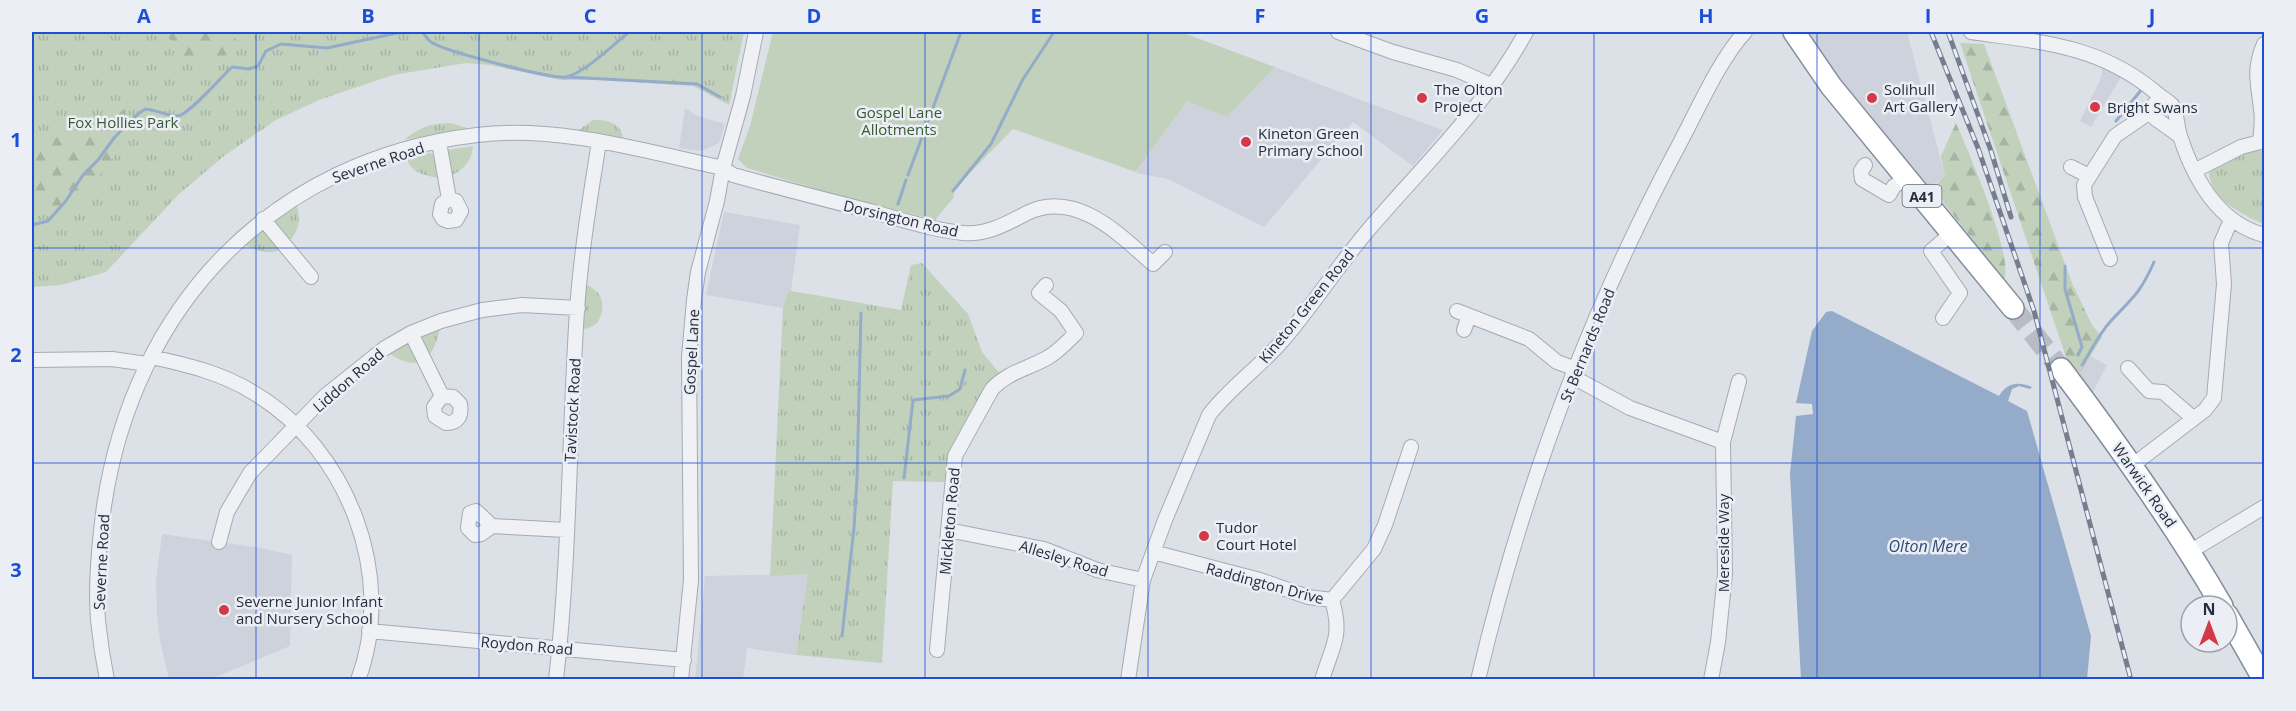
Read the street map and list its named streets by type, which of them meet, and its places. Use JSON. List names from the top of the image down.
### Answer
{
  "streets": {
    "highway": ["A41", "Warwick Road"],
    "street": [
      "Severne Road",
      "Dorsington Road",
      "Kineton Green Road",
      "St Bernards Road",
      "Gospel Lane",
      "Liddon Road",
      "Tavistock Road",
      "Mickleton Road",
      "Mereside Way",
      "Allesley Road",
      "Raddington Drive",
      "Roydon Road"
    ]
  },
  "crossings": [
    ["Severne Road", "Dorsington Road"],
    ["Severne Road", "Gospel Lane"],
    ["Severne Road", "Tavistock Road"],
    ["Dorsington Road", "Gospel Lane"],
    ["Kineton Green Road", "Allesley Road"],
    ["Kineton Green Road", "Raddington Drive"],
    ["Gospel Lane", "Roydon Road"],
    ["Liddon Road", "Tavistock Road"],
    ["Tavistock Road", "Roydon Road"],
    ["Mickleton Road", "Allesley Road"]
  ],
  "water": ["Olton Mere"],
  "parks": ["Gospel Lane Allotments", "Fox Hollies Park"],
  "places": [
    "The Olton Project",
    "Solihull Art Gallery",
    "Bright Swans",
    "Kineton Green Primary School",
    "Tudor Court Hotel",
    "Severne Junior Infant and Nursery School"
  ],
  "north": "top",
  "grid": {
    "columns": [
      "A",
      "B",
      "C",
      "D",
      "E",
      "F",
      "G",
      "H",
      "I",
      "J"
    ],
    "rows": ["1", "2", "3"]
  }
}
